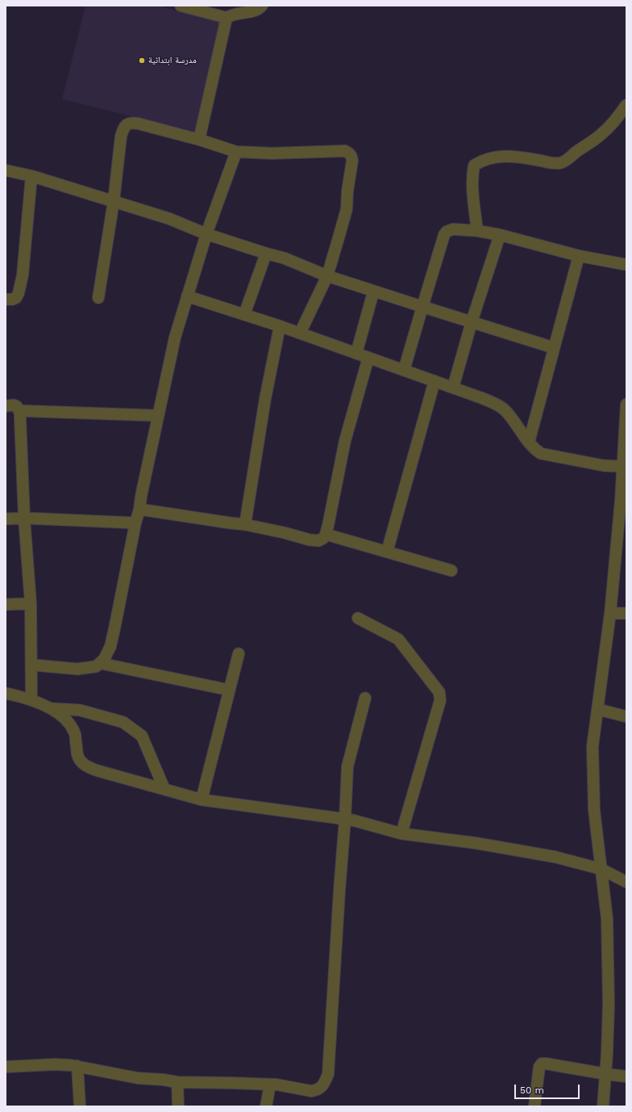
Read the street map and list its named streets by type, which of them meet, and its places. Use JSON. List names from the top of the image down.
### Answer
{
  "places": ["مدرسة ابتدائية"],
  "scale_bar": "50 m"
}
